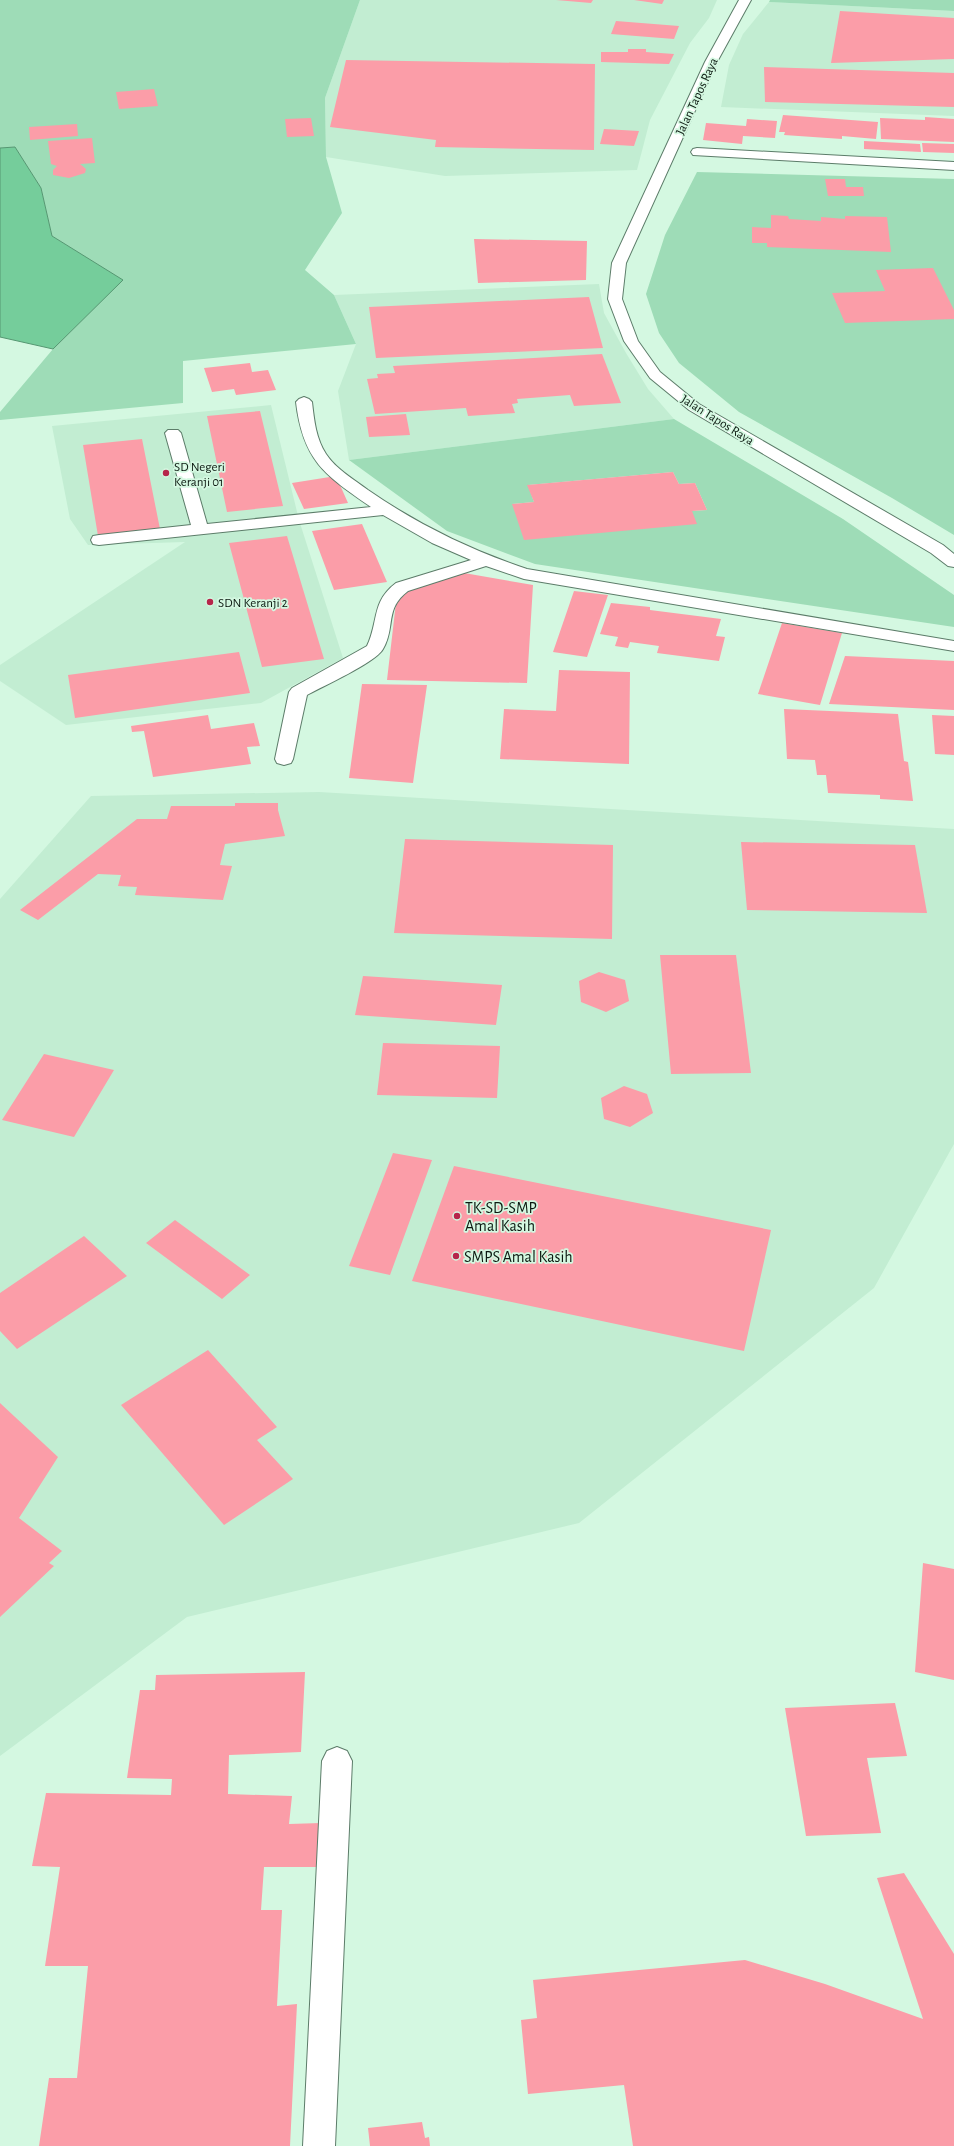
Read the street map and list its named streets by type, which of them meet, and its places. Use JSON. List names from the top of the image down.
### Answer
{
  "streets": {
    "main road": ["Jalan Tapos Raya"]
  },
  "places": [
    "SD Negeri Keranji 01",
    "SDN Keranji 2",
    "TK-SD-SMP Amal Kasih",
    "SMPS Amal Kasih"
  ]
}
